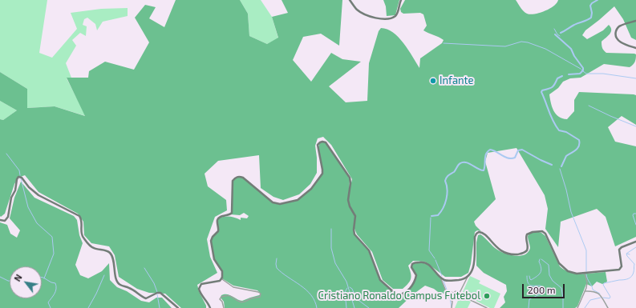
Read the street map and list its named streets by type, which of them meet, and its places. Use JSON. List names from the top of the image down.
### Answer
{
  "places": ["Infante", "Cristiano Ronaldo Campus Futebol"],
  "scale_bar": "200 m",
  "north": "top left"
}
